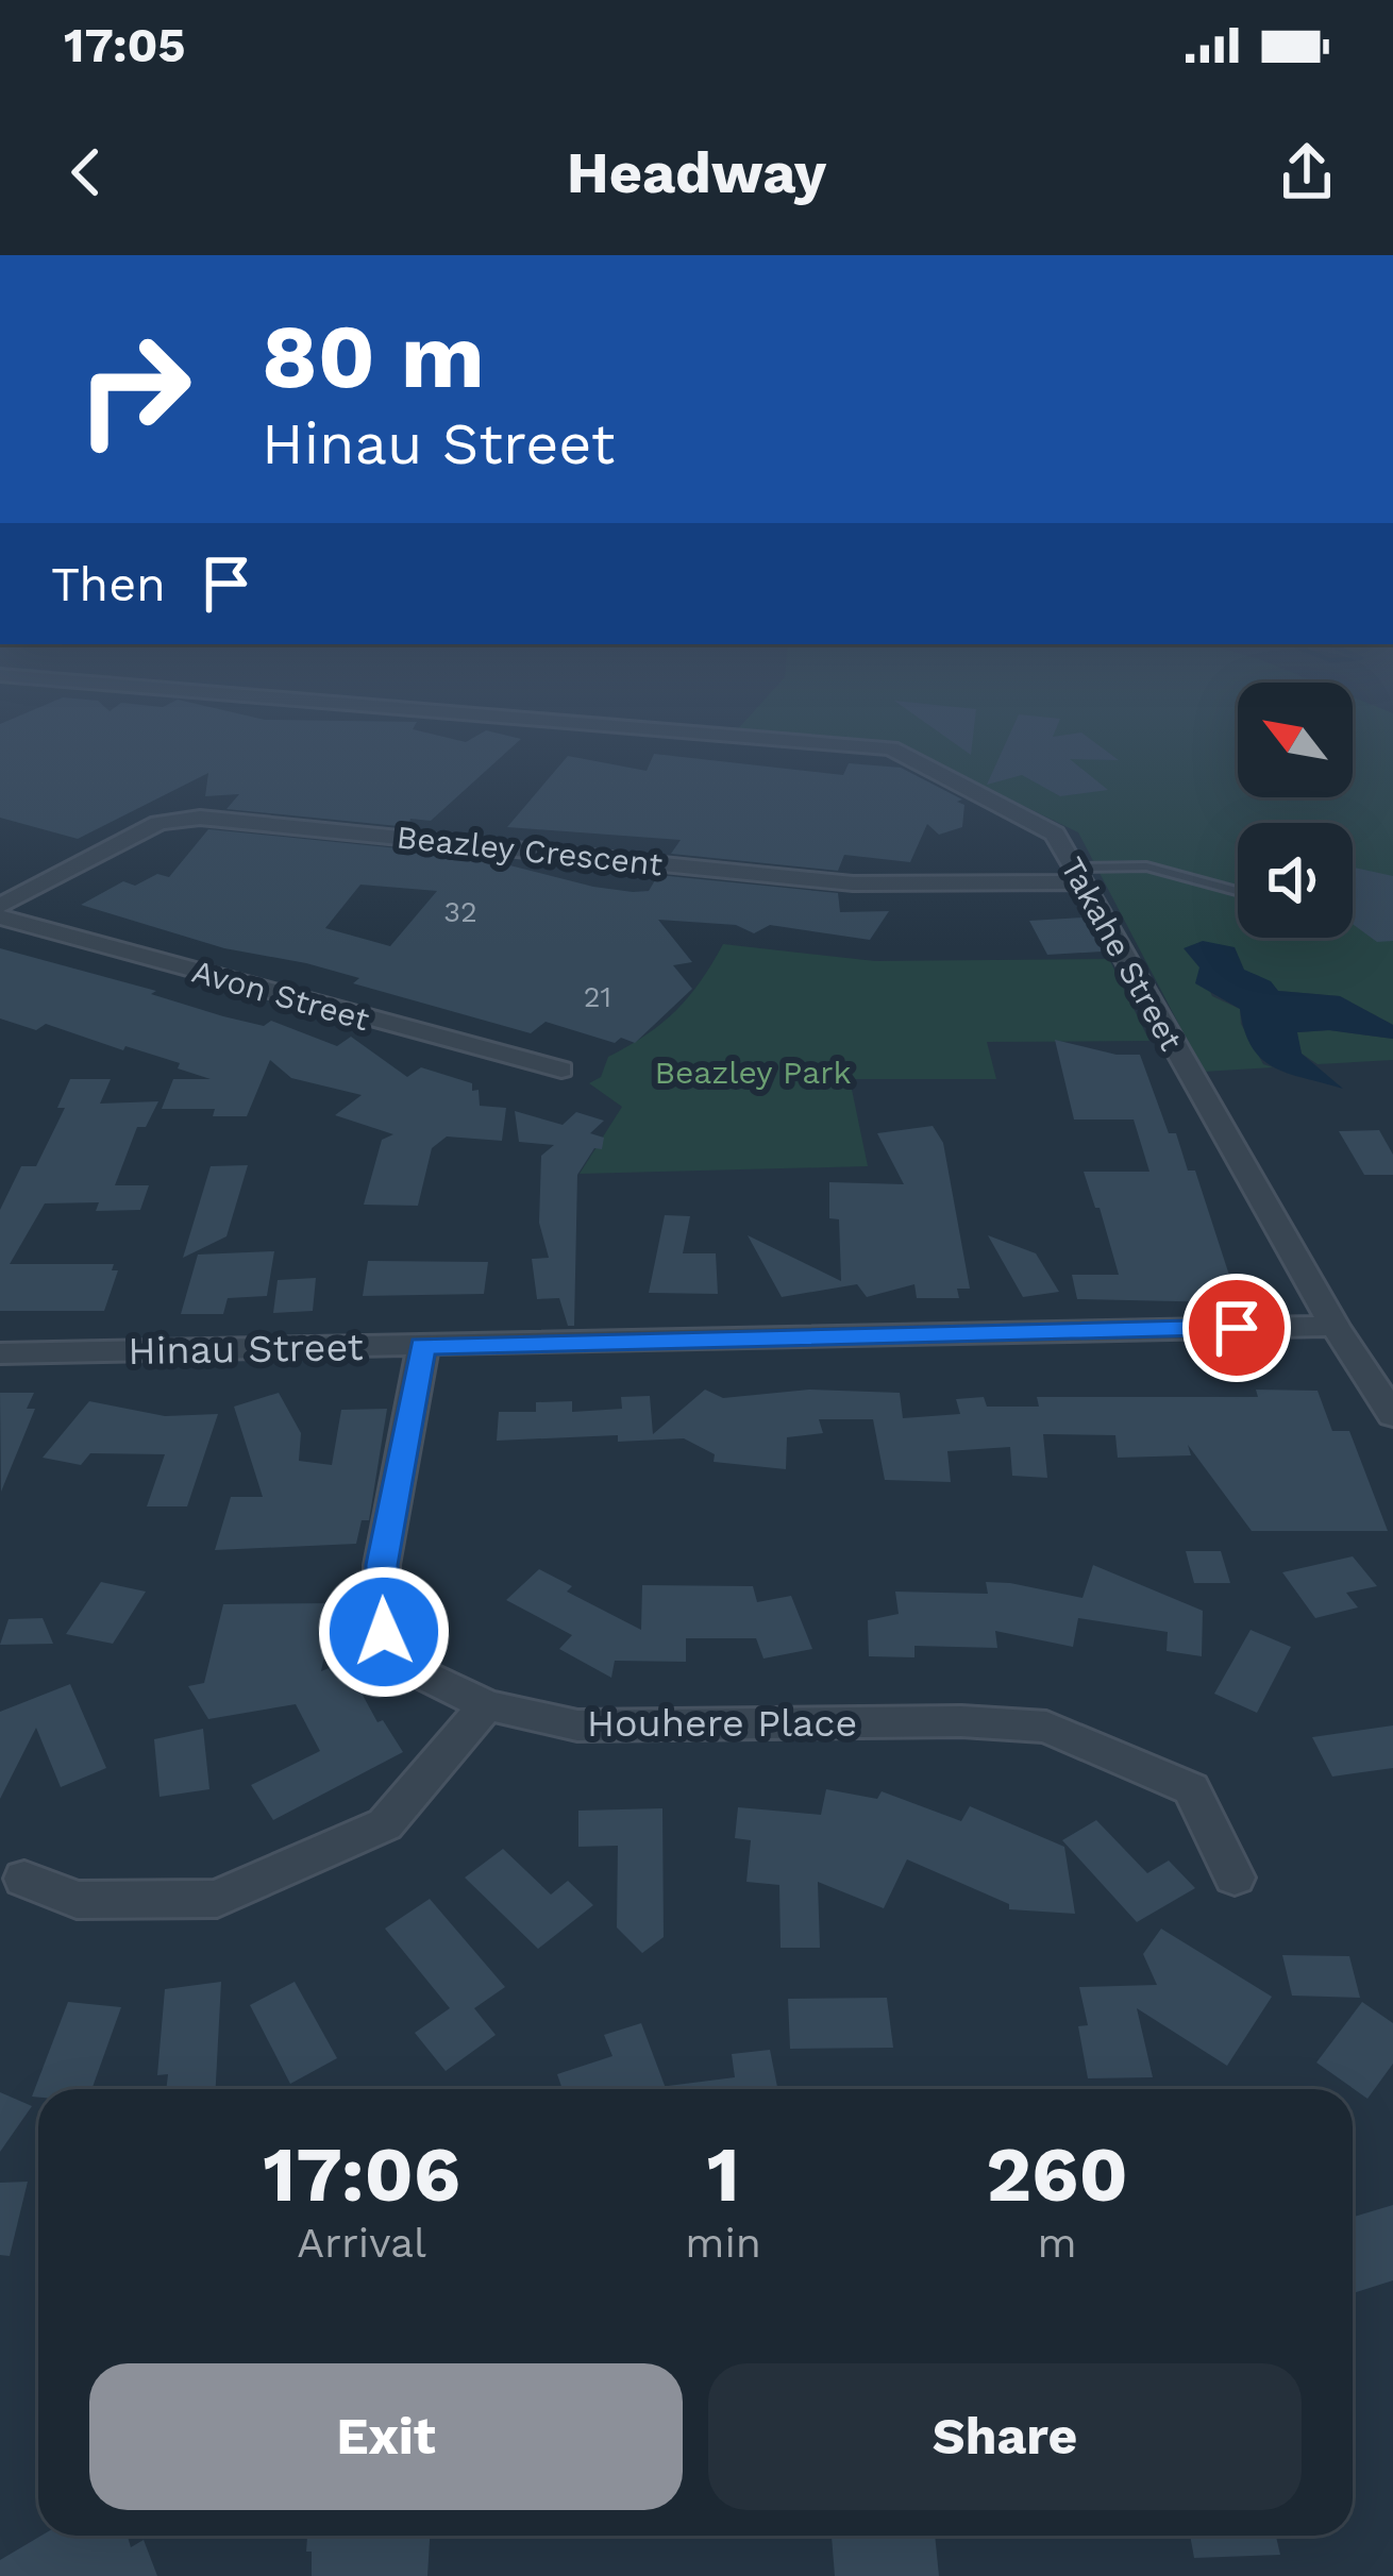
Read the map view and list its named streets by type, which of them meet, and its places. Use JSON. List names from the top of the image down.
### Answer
{
  "streets": {
    "street": [
      "Beazley Crescent",
      "Takahe Street",
      "Avon Street",
      "Hinau Street",
      "Houhere Place"
    ]
  },
  "crossings": [
    ["Beazley Crescent", "Takahe Street"],
    ["Takahe Street", "Hinau Street"],
    ["Hinau Street", "Houhere Place"]
  ],
  "parks": ["Beazley Park"],
  "house_numbers": ["32", "21"],
  "north": "top left",
  "page": {
    "status": "17:05",
    "header": "Headway",
    "turn": ["80 m", "Hinau Street"],
    "then": "Then",
    "eta": [
      "17:06",
      "Arrival",
      "1",
      "min",
      "260",
      "m"
    ],
    "buttons": ["Exit", "Share"]
  }
}
